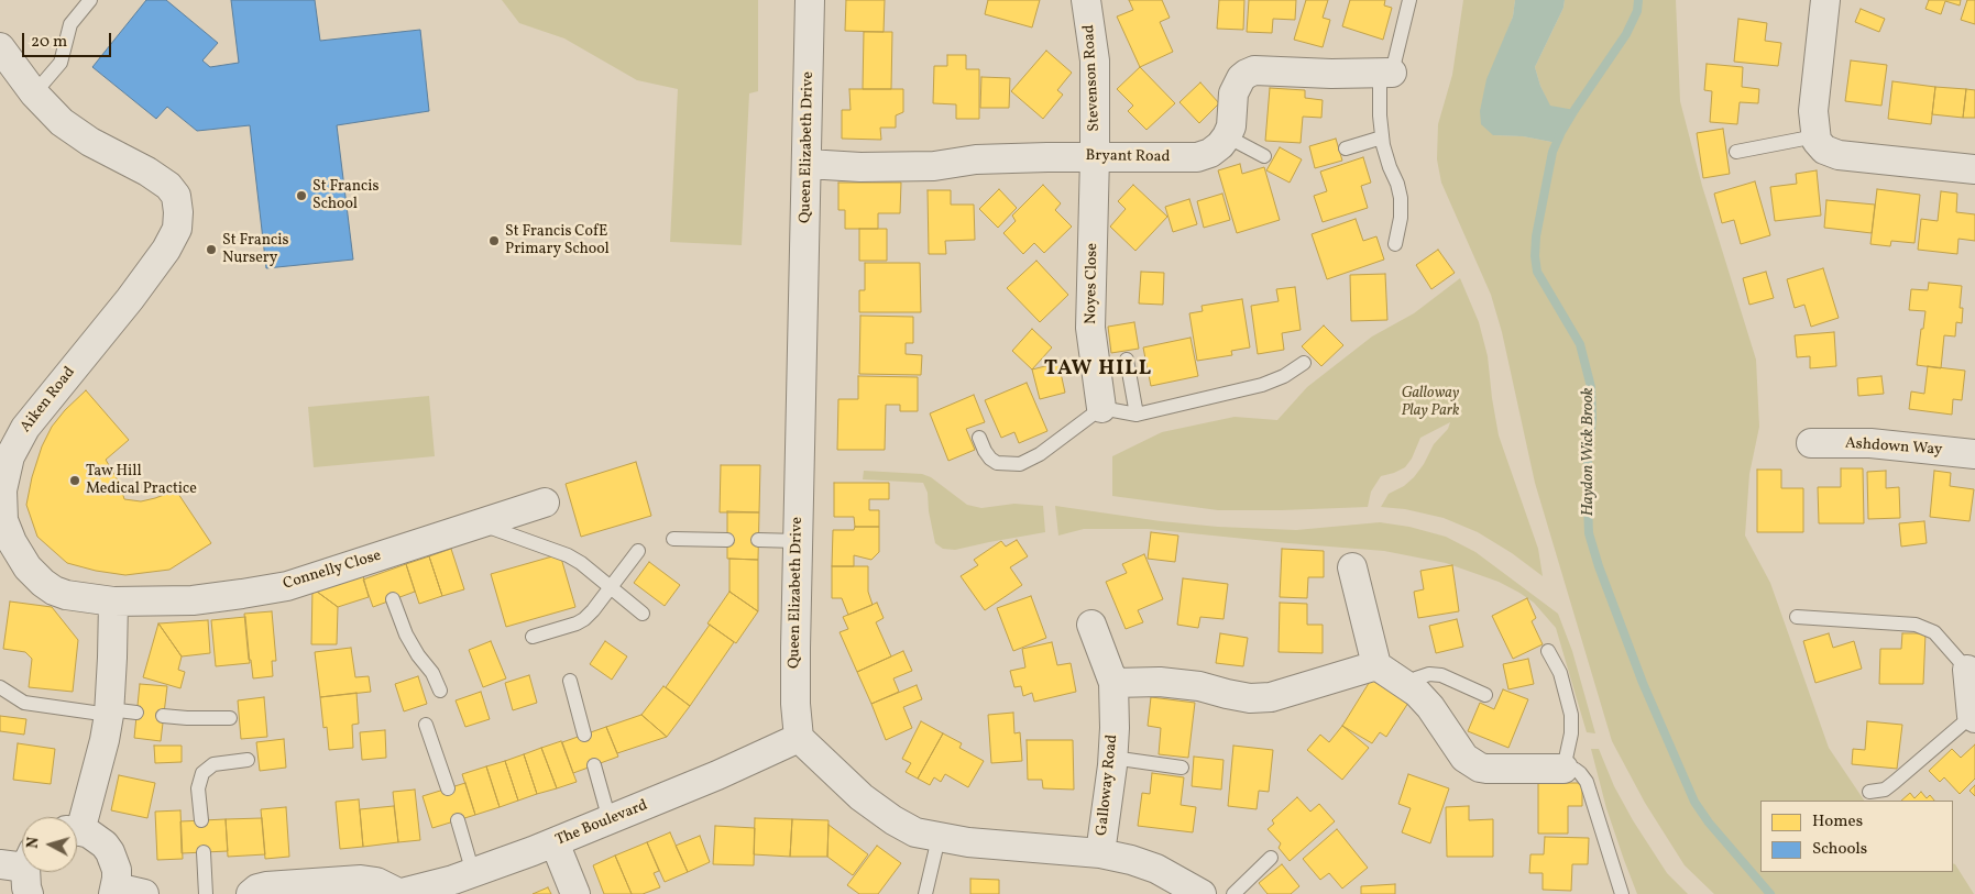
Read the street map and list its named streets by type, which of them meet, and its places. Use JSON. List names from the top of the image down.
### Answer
{
  "streets": {
    "street": [
      "Stevenson Road",
      "Queen Elizabeth Drive",
      "Bryant Road",
      "Noyes Close",
      "Aiken Road",
      "Ashdown Way",
      "Connelly Close",
      "Galloway Road",
      "The Boulevard"
    ]
  },
  "crossings": [
    ["Stevenson Road", "Bryant Road"],
    ["Stevenson Road", "Noyes Close"],
    ["Queen Elizabeth Drive", "Bryant Road"],
    ["Queen Elizabeth Drive", "The Boulevard"],
    ["Bryant Road", "Noyes Close"],
    ["Aiken Road", "Connelly Close"]
  ],
  "districts": ["TAW HILL"],
  "water": ["Haydon Wick Brook"],
  "parks": ["Galloway Play Park"],
  "places": [
    "St Francis School",
    "St Francis CofE Primary School",
    "St Francis Nursery",
    "Taw Hill Medical Practice"
  ],
  "legend": ["Homes", "Schools"],
  "scale_bar": "20 m",
  "north": "left"
}
